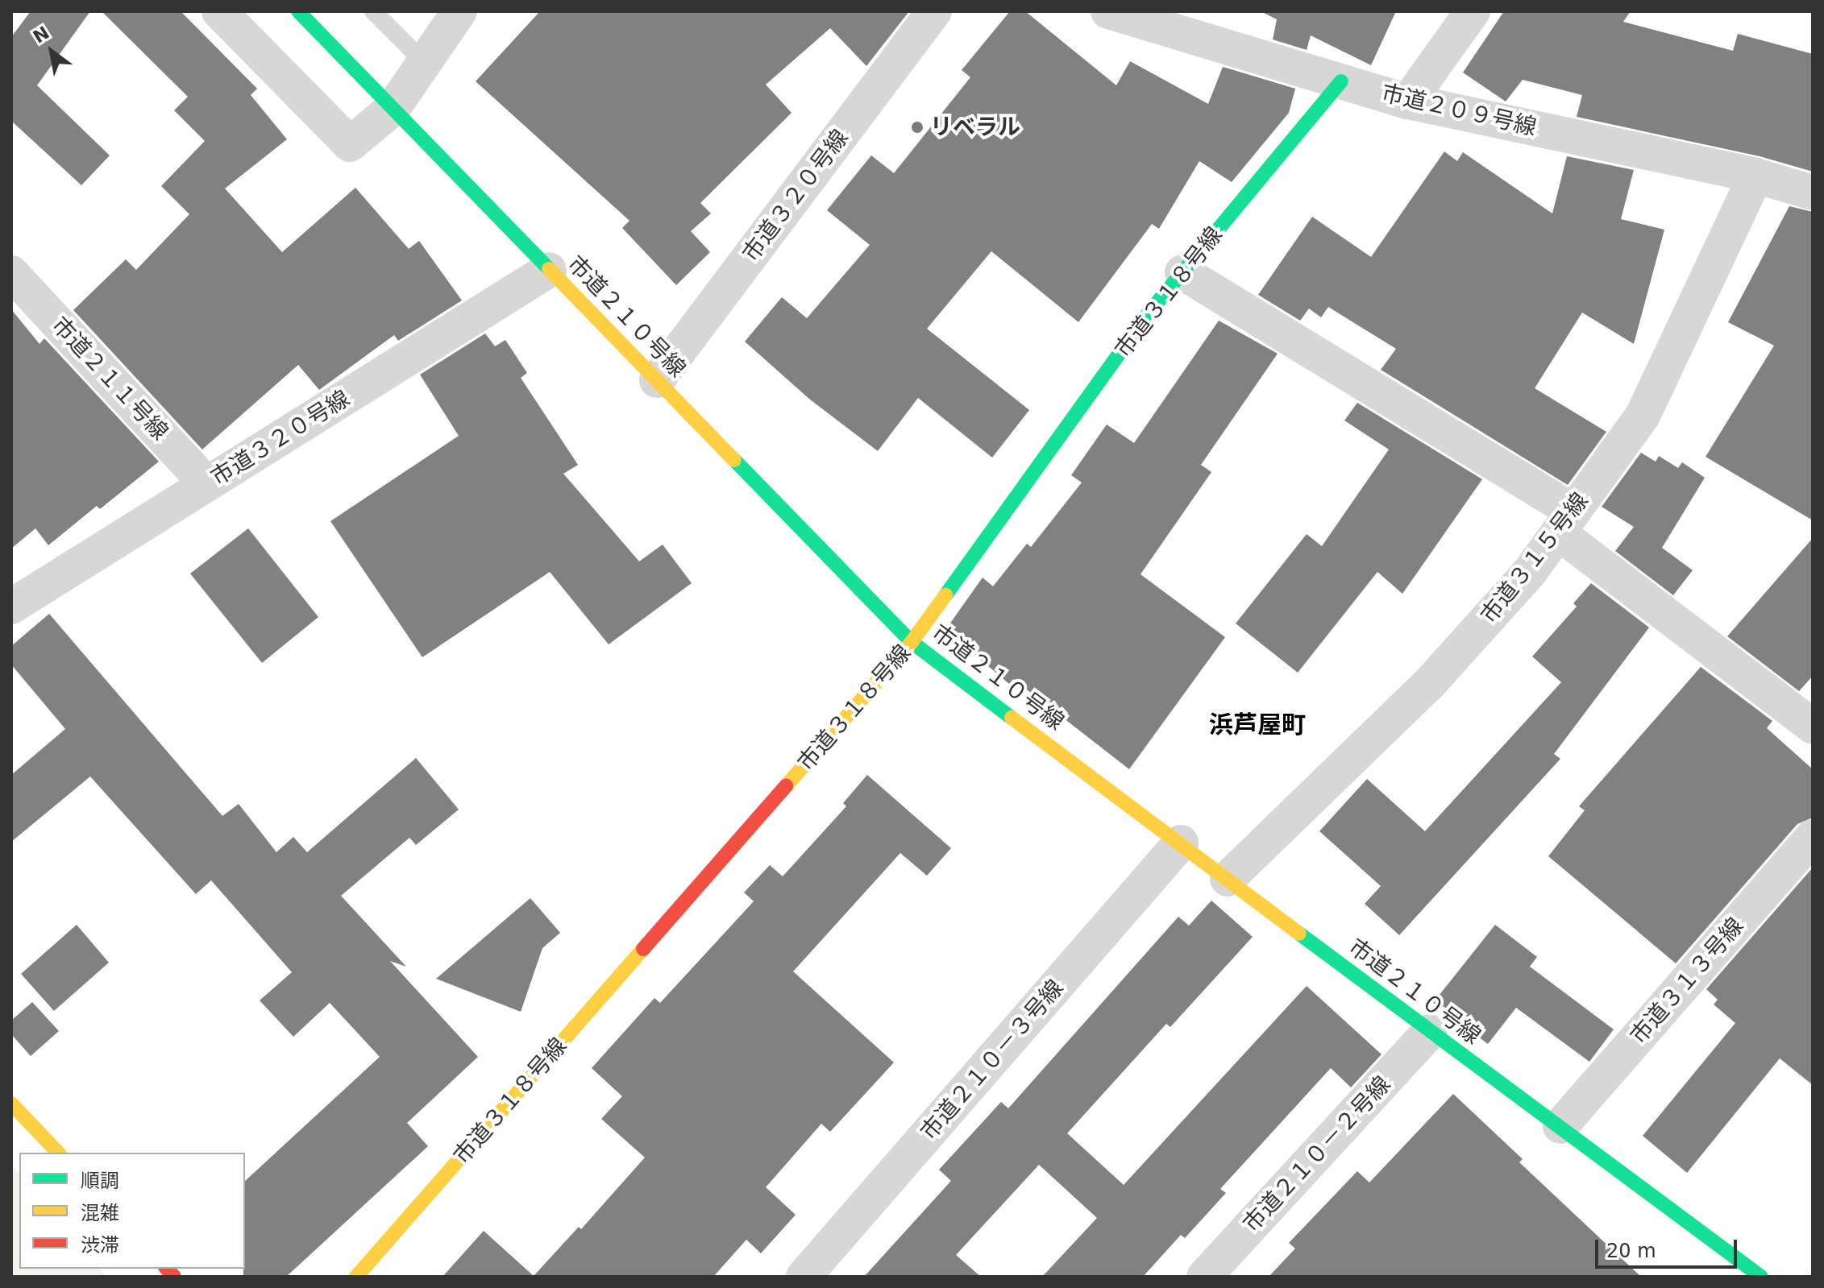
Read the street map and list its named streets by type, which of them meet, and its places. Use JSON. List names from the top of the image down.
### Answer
{
  "streets": {
    "street": [
      "市道２０９号線",
      "市道３２０号線",
      "市道３１８号線",
      "市道２１０号線",
      "市道２１１号線",
      "市道３１５号線",
      "市道３１３号線",
      "市道２１０－３号線",
      "市道２１０－２号線"
    ]
  },
  "crossings": [
    ["市道２０９号線", "市道３１８号線"],
    ["市道２０９号線", "市道３１５号線"],
    ["市道３２０号線", "市道２１０号線"],
    ["市道３２０号線", "市道２１１号線"],
    ["市道３１８号線", "市道２１０号線"],
    ["市道２１０号線", "市道３１５号線"],
    ["市道２１０号線", "市道３１３号線"],
    ["市道２１０号線", "市道２１０－３号線"],
    ["市道２１０号線", "市道２１０－２号線"]
  ],
  "districts": ["浜芦屋町"],
  "places": ["リベラル"],
  "legend": ["順調", "混雑", "渋滞"],
  "scale_bar": "20 m",
  "north": "top left"
}
